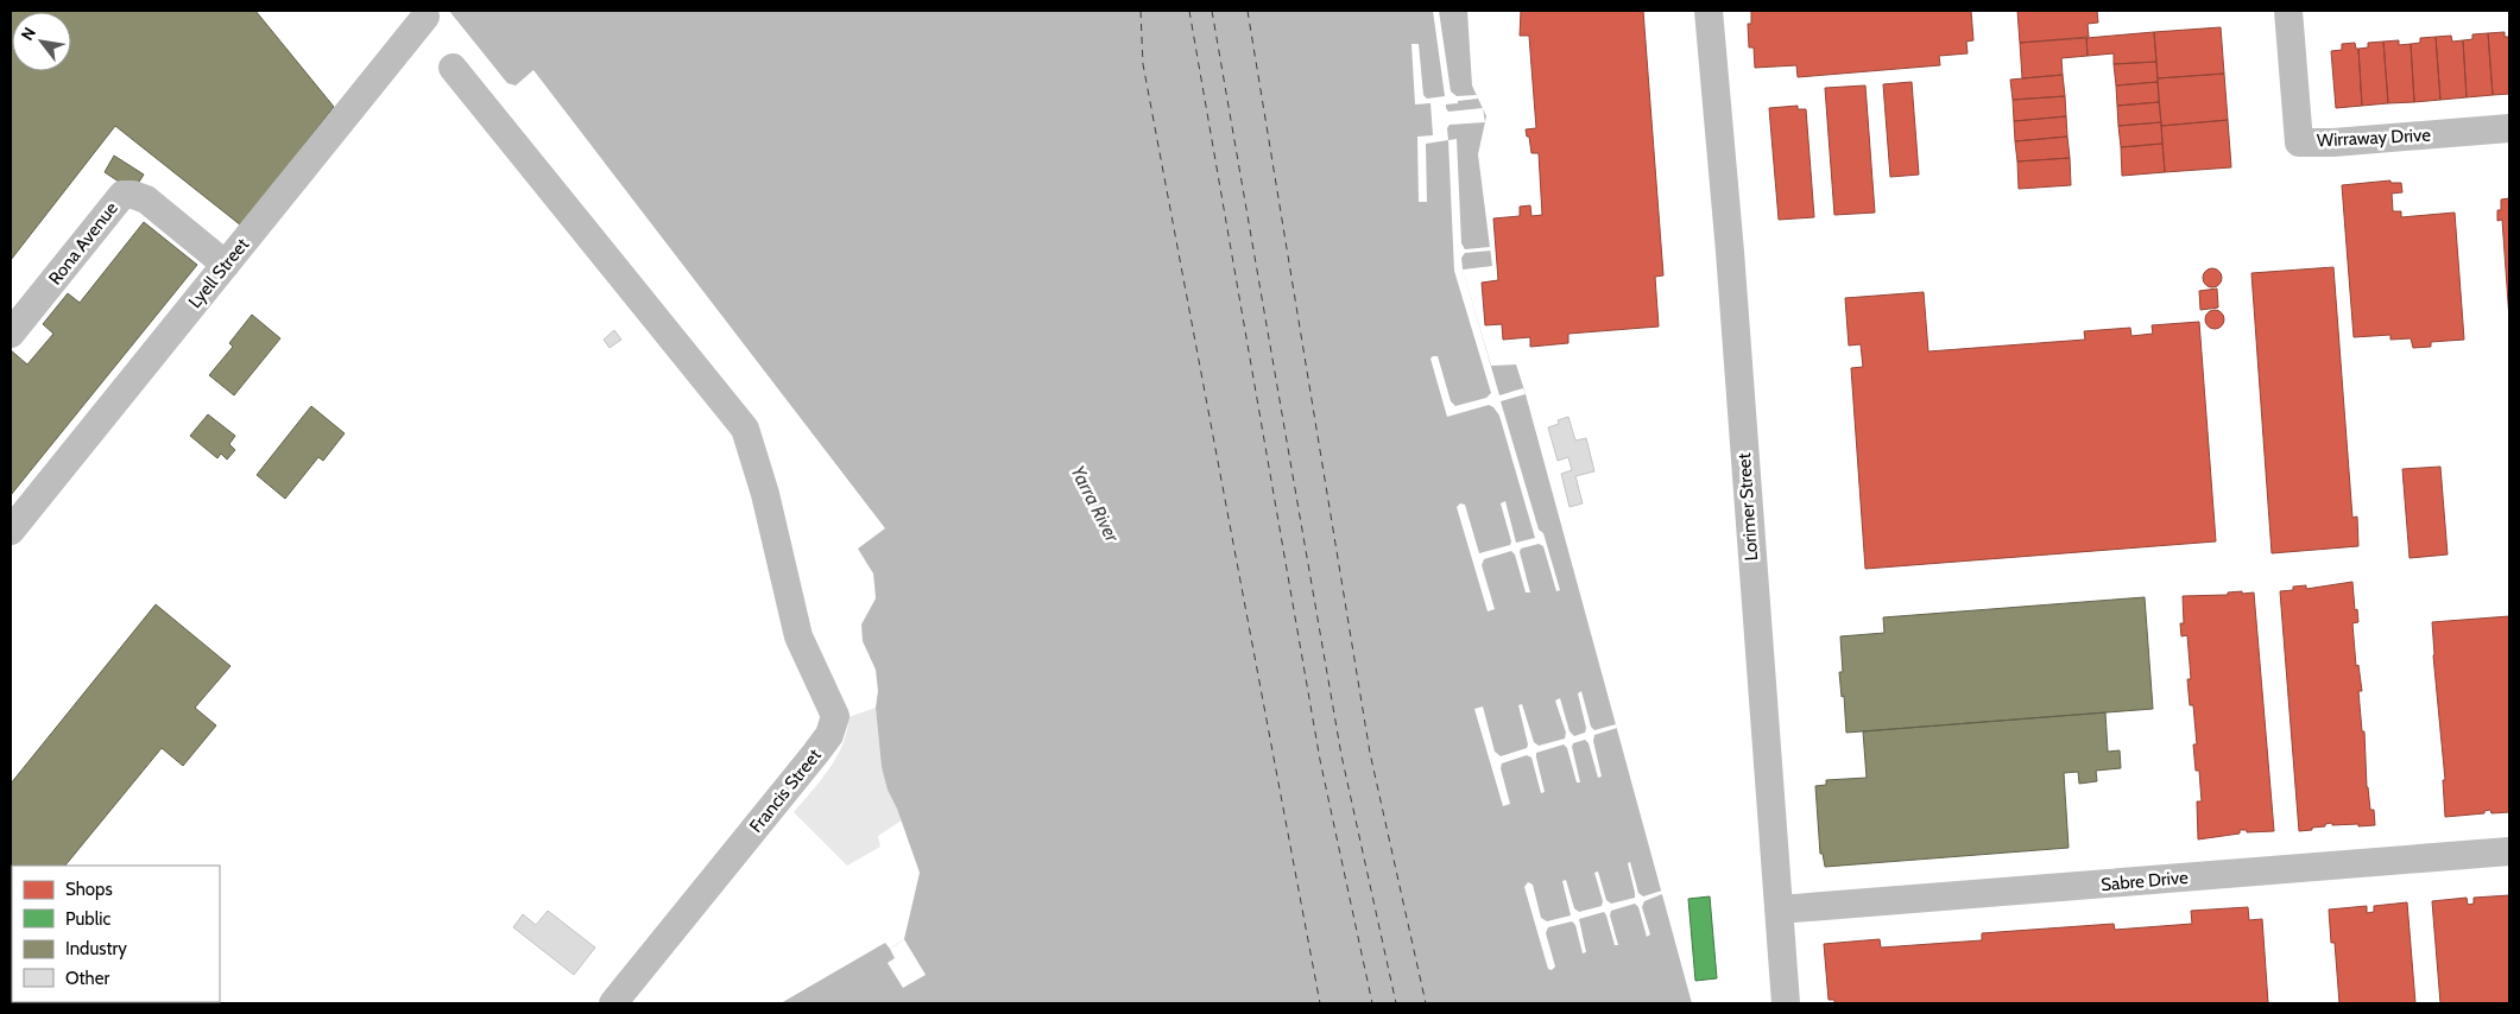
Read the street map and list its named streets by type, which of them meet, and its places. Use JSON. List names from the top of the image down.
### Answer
{
  "streets": {
    "street": [
      "Wirraway Drive",
      "Rona Avenue",
      "Lyell Street",
      "Lorimer Street",
      "Francis Street",
      "Sabre Drive"
    ]
  },
  "crossings": [
    ["Rona Avenue", "Lyell Street"],
    ["Lorimer Street", "Sabre Drive"]
  ],
  "water": ["Yarra River"],
  "legend": [
    "Shops",
    "Public",
    "Industry",
    "Other"
  ],
  "north": "top left"
}
